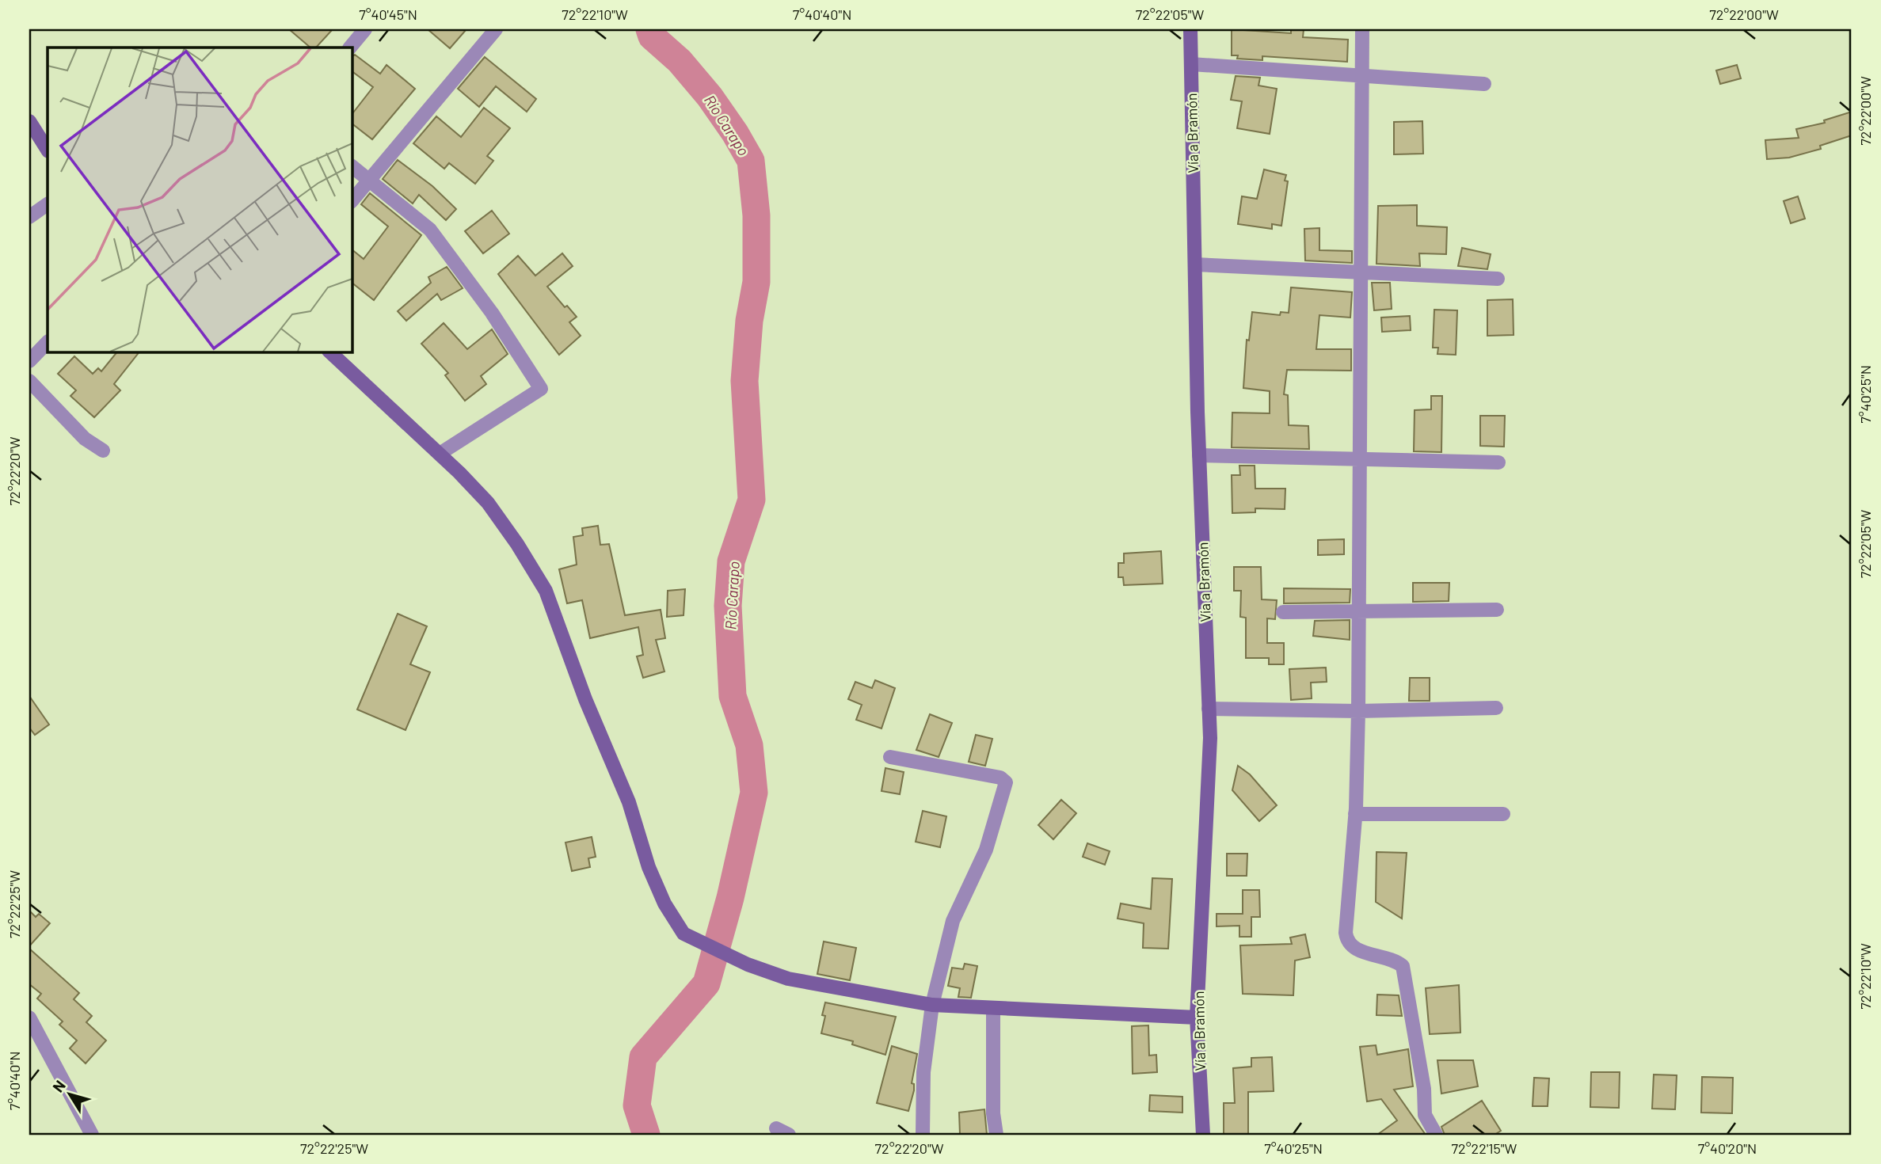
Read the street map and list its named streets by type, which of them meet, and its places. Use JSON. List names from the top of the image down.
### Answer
{
  "streets": {
    "street": ["Vía a Bramón"]
  },
  "water": ["Río Carapo"],
  "north": "top left",
  "coordinates": [
    "7°40'45\"N",
    "72°22'10\"W",
    "7°40'40\"N",
    "72°22'05\"W",
    "72°22'00\"W",
    "7°40'25\"N",
    "72°22'20\"W",
    "72°22'25\"W",
    "72°22'15\"W",
    "7°40'20\"N"
  ]
}
